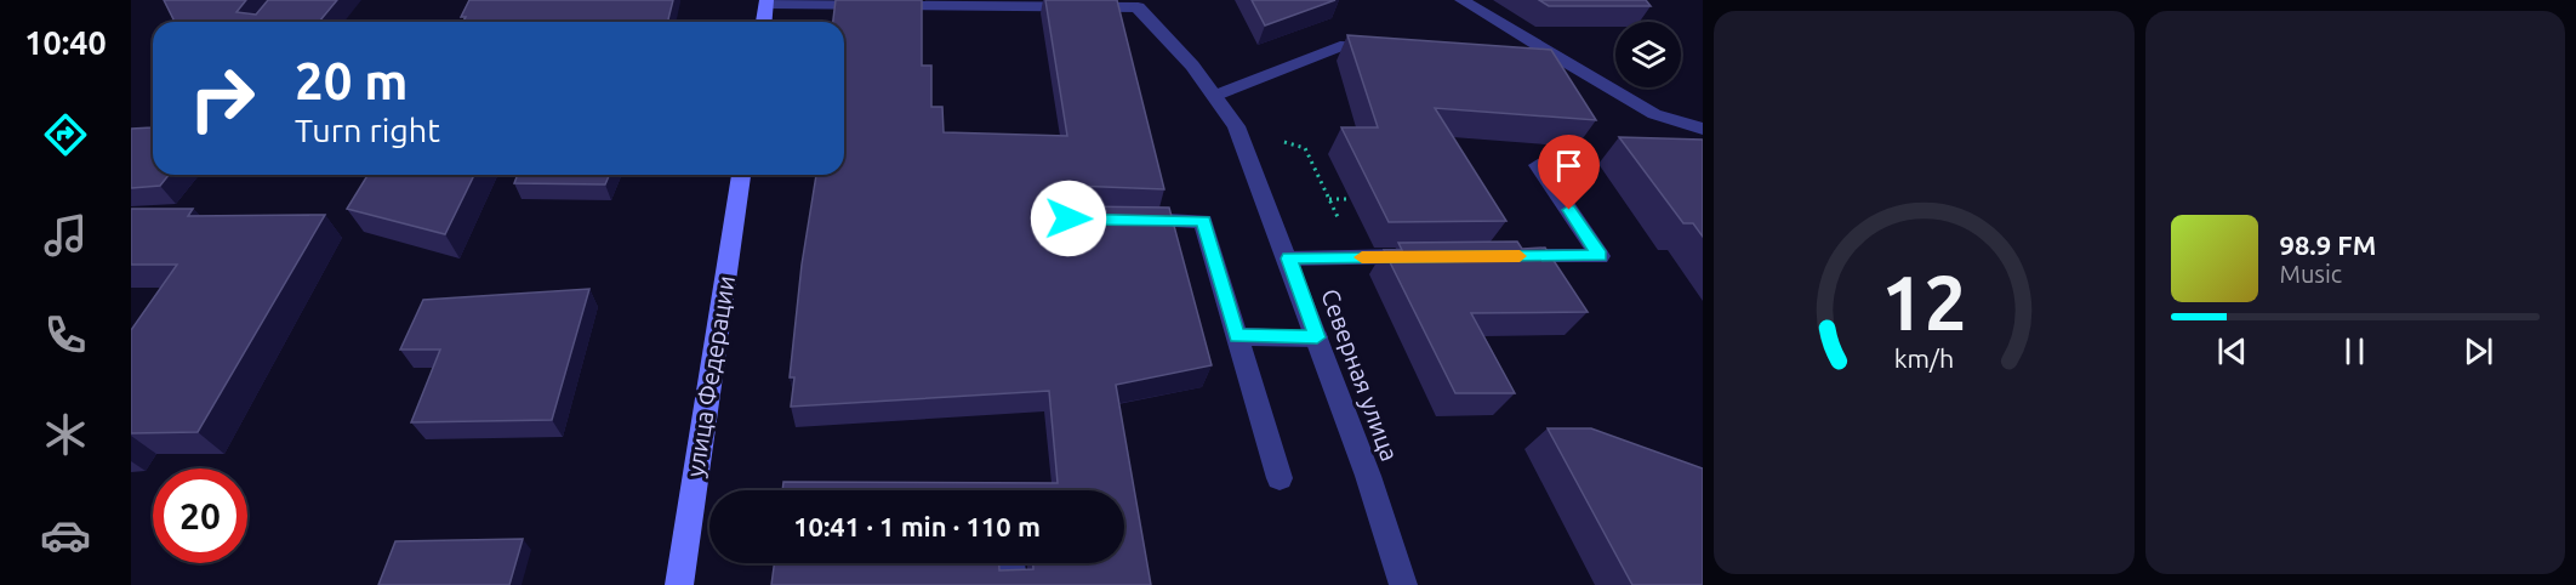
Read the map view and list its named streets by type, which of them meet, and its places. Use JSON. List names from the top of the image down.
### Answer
{
  "streets": {
    "main road": ["улица Федерации"],
    "street": ["Северная улица"]
  },
  "page": {
    "tabs": "10:40",
    "turn": ["20 m", "Turn right"],
    "song": ["98.9 FM", "Music"],
    "limit": "20",
    "trip": "10:41 · 1 min · 110 m",
    "gauge": ["12", "km/h"]
  }
}
